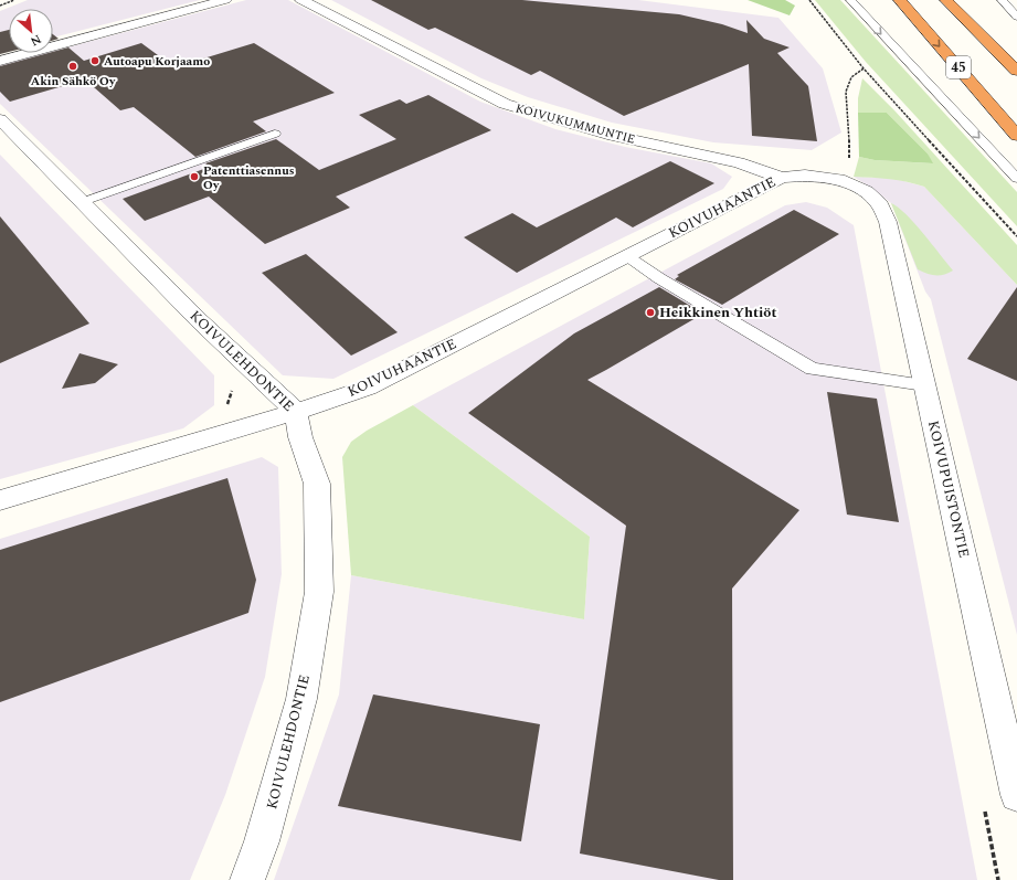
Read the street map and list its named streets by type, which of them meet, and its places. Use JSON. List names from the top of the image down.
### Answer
{
  "streets": {
    "highway": ["45"],
    "street": [
      "KOIVUKUMMUNTIE",
      "KOIVUHAANTIE",
      "KOIVULEHDONTIE",
      "KOIVUPUISTONTIE"
    ]
  },
  "crossings": [
    ["KOIVUKUMMUNTIE", "KOIVUHAANTIE"],
    ["KOIVUKUMMUNTIE", "KOIVUPUISTONTIE"],
    ["KOIVUHAANTIE", "KOIVULEHDONTIE"]
  ],
  "places": [
    "Autoapu Korjaamo",
    "Akin Sähkö Oy",
    "Patenttiasennus Oy",
    "Heikkinen Yhtiöt"
  ],
  "north": "bottom right"
}
